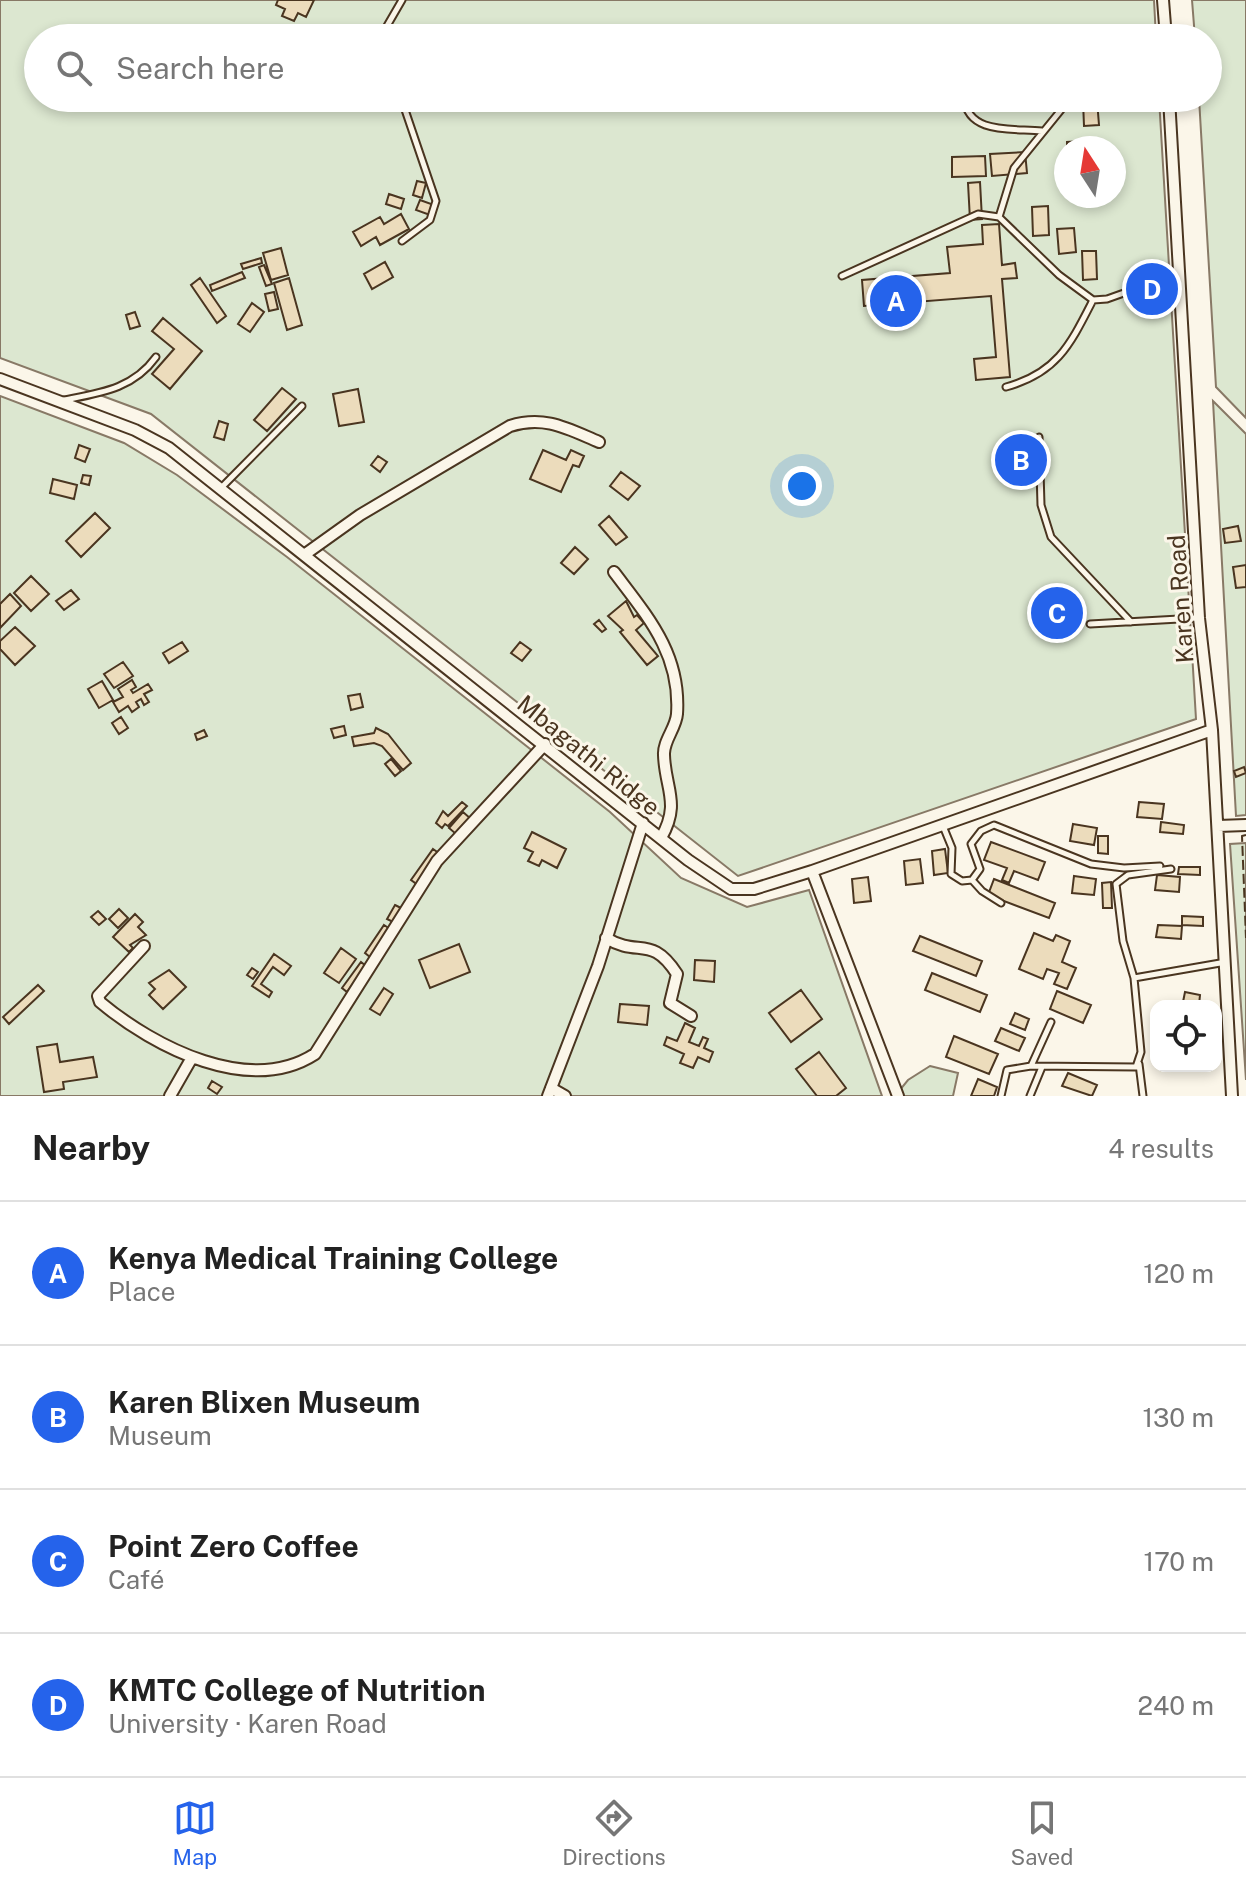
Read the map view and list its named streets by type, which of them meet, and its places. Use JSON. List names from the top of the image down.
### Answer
{
  "streets": {
    "street": ["Karen Road", "Mbagathi Ridge"]
  },
  "crossings": [
    ["Karen Road", "Mbagathi Ridge"]
  ],
  "north": "top",
  "page": {
    "search": "Search here",
    "pins": [
      "D",
      "A",
      "B",
      "C"
    ],
    "heading": ["Nearby", "4 results"],
    "list": [
      {
        "mark": "A",
        "name": "Kenya Medical Training College",
        "note": "Place",
        "value": "120 m"
      },
      {
        "mark": "B",
        "name": "Karen Blixen Museum",
        "note": "Museum",
        "value": "130 m"
      },
      {
        "mark": "C",
        "name": "Point Zero Coffee",
        "note": "Café",
        "value": "170 m"
      },
      {
        "mark": "D",
        "name": "KMTC College of Nutrition",
        "note": "University · Karen Road",
        "value": "240 m"
      }
    ],
    "nav": ["Map", "Directions", "Saved"]
  }
}
